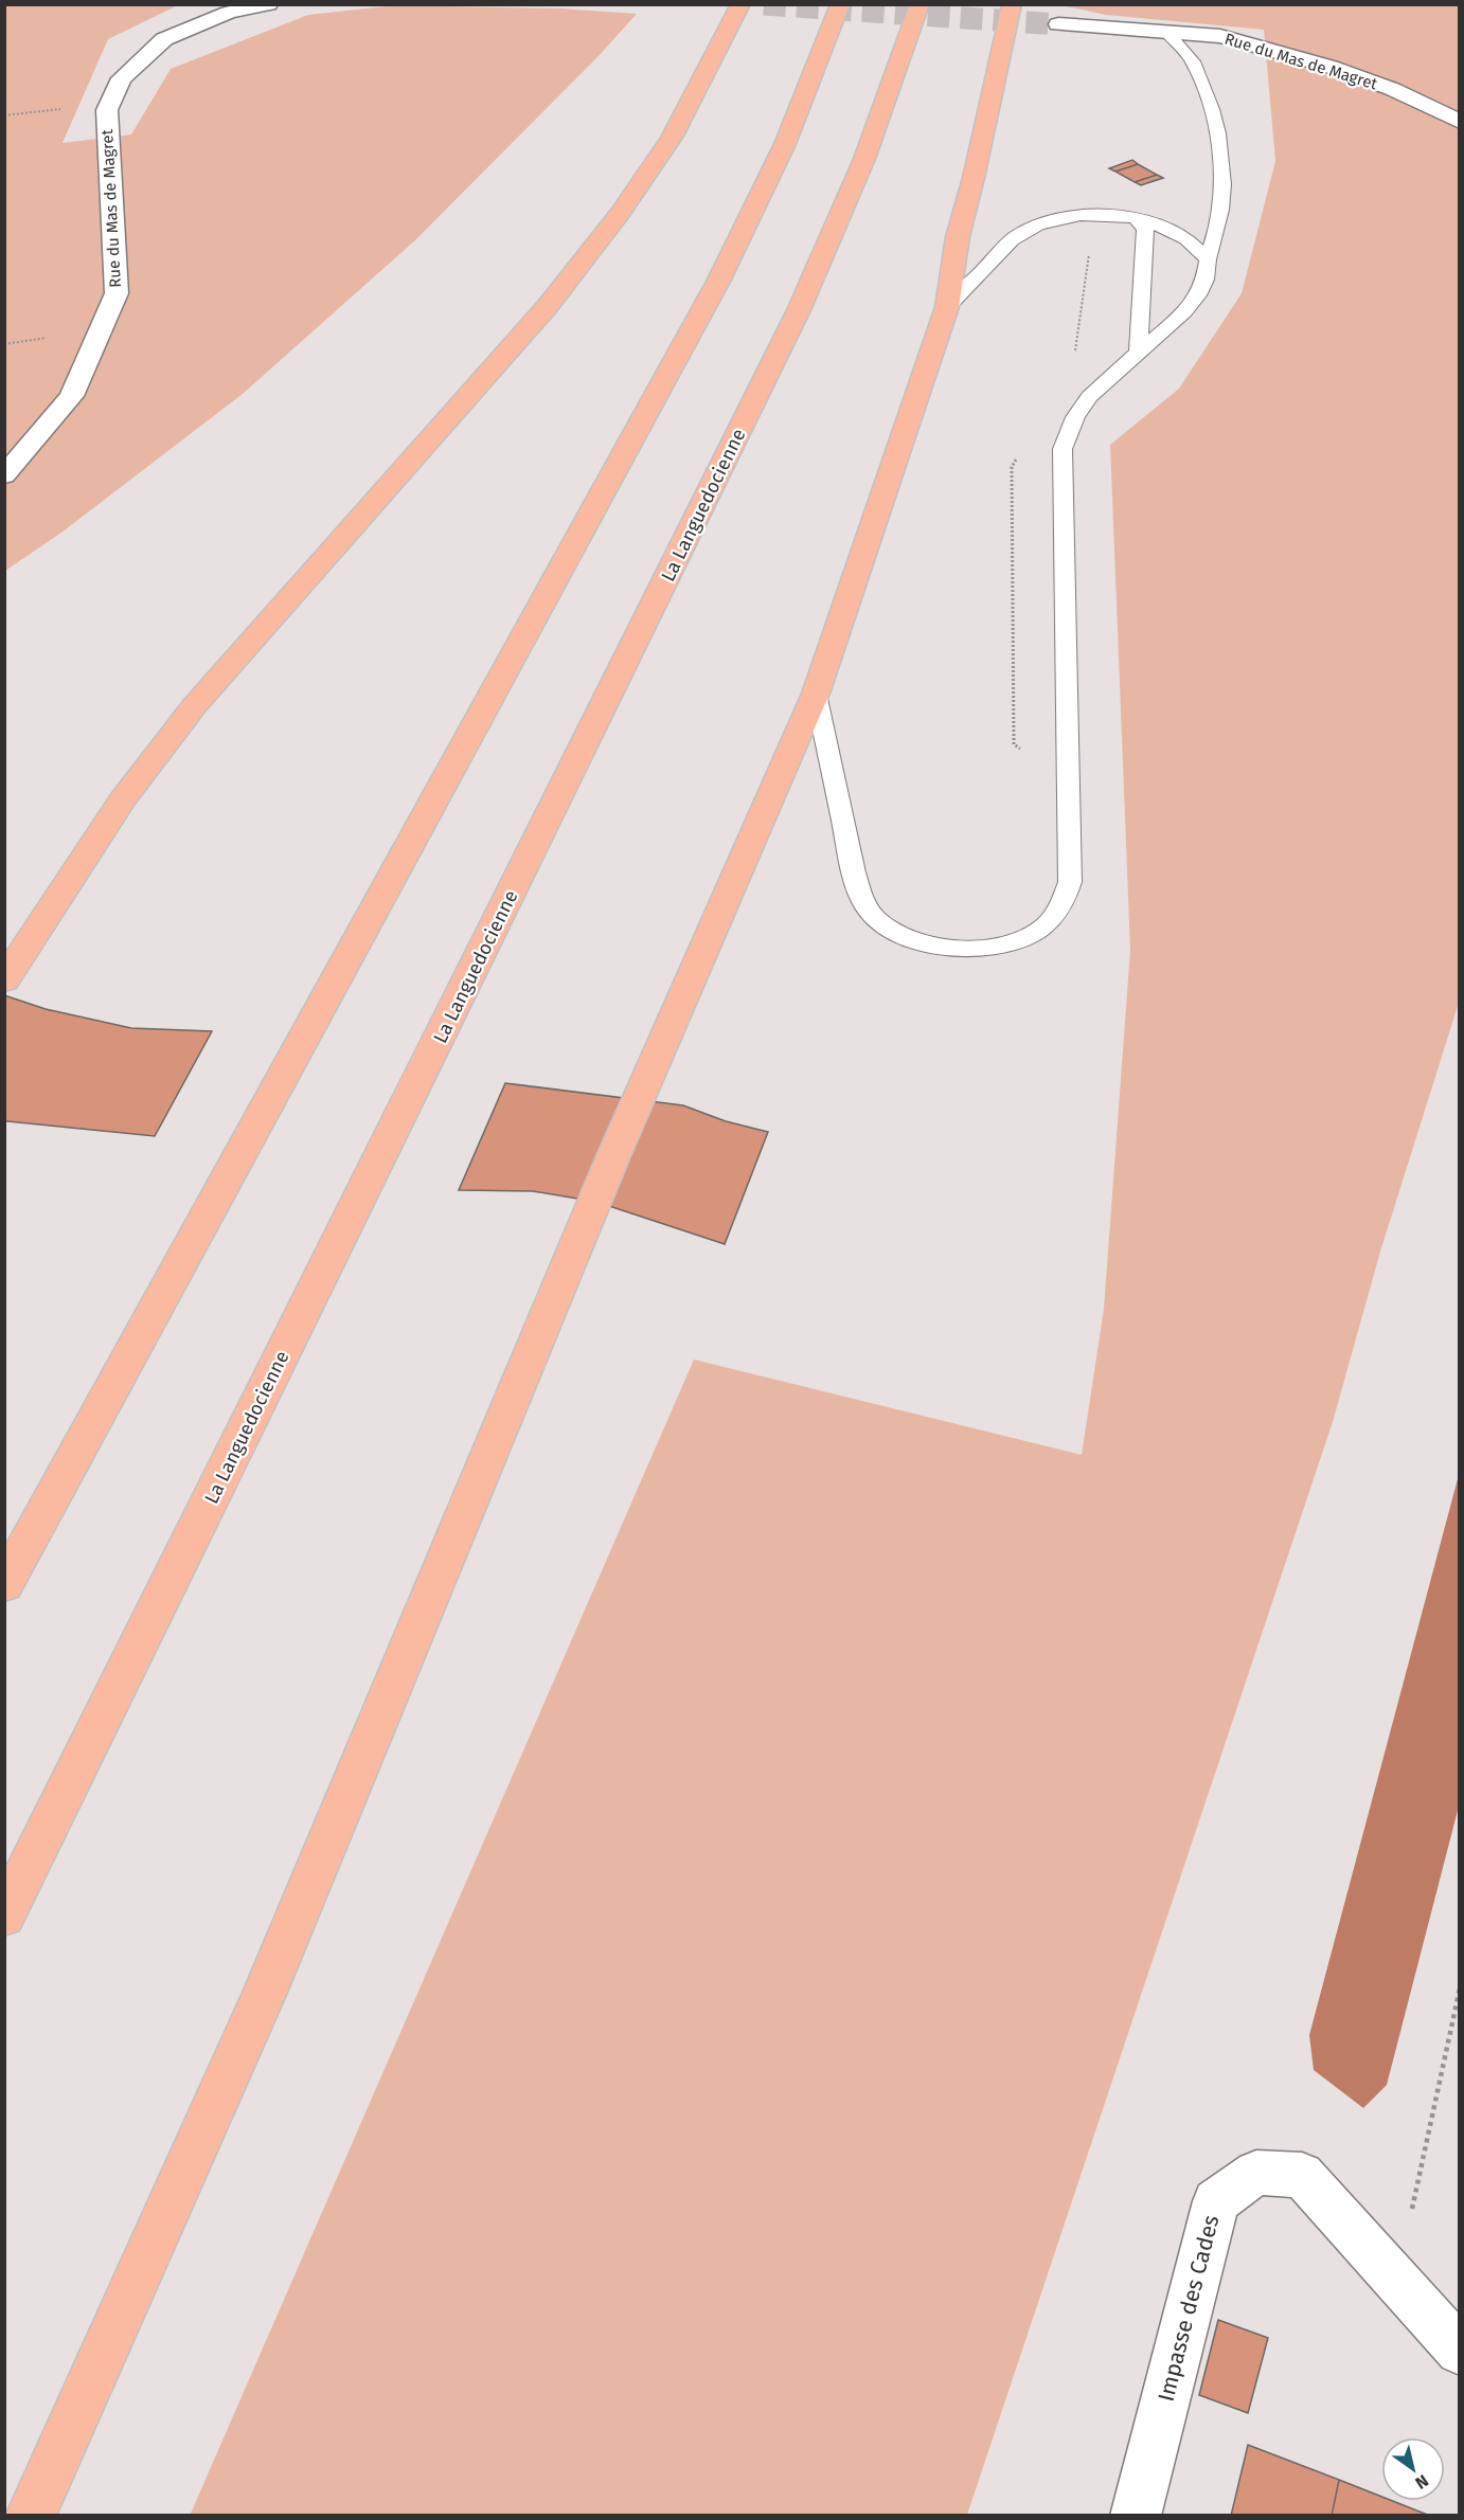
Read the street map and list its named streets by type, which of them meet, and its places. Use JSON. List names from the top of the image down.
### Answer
{
  "streets": {
    "highway": ["La Languedocienne"],
    "street": ["Rue du Mas de Magret", "Impasse des Cades"]
  },
  "north": "bottom right"
}
